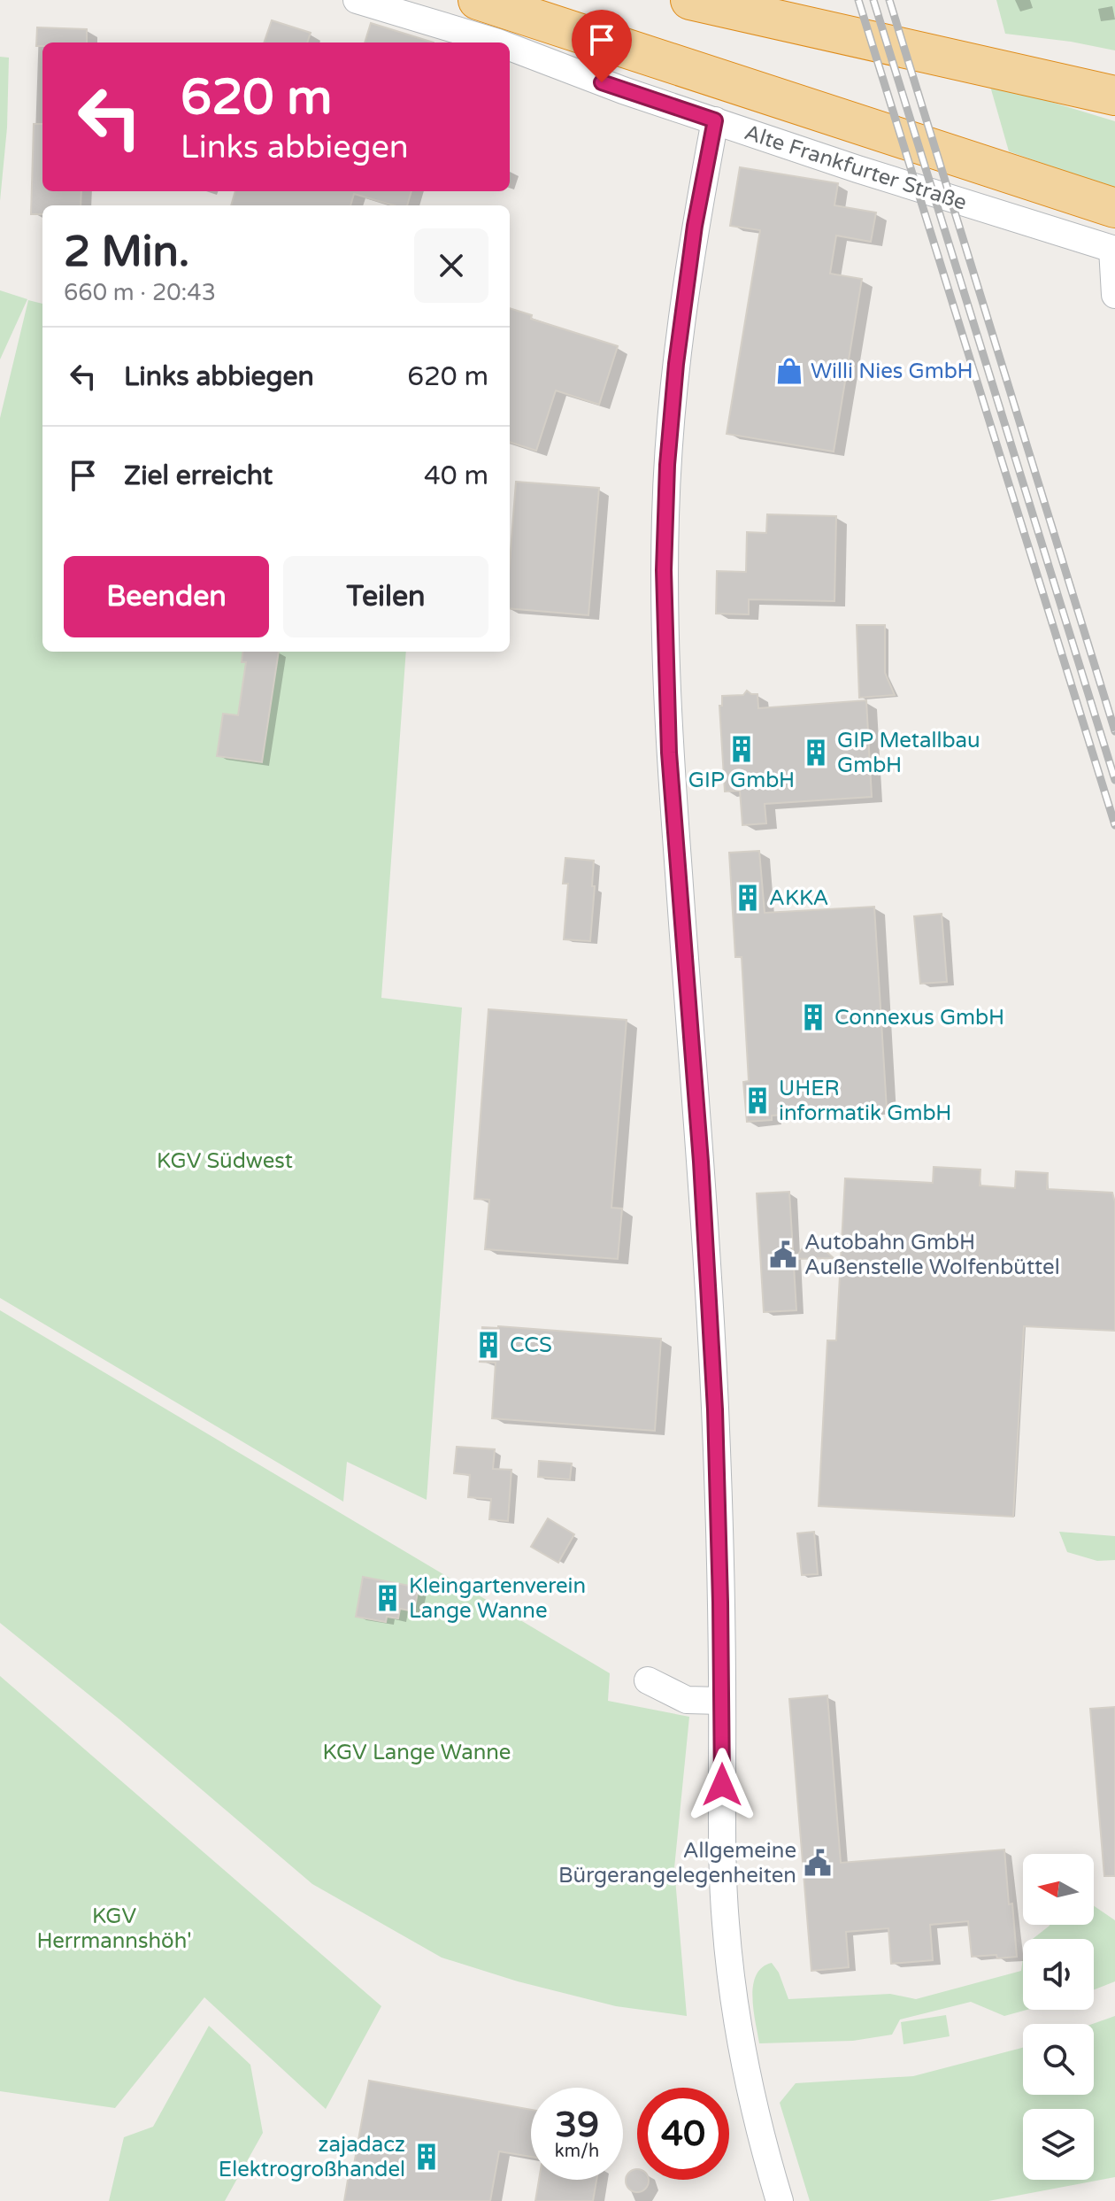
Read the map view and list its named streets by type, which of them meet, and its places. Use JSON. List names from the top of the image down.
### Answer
{
  "streets": {
    "street": ["Alte Frankfurter Straße"]
  },
  "parks": ["KGV Südwest", "KGV Lange Wanne", "KGV Herrmannshöh'"],
  "places": {
    "shop": ["Willi Nies GmbH"],
    "building": [
      "GIP GmbH",
      "GIP Metallbau GmbH",
      "AKKA",
      "Connexus GmbH",
      "UHER informatik GmbH",
      "CCS",
      "Kleingartenverein Lange Wanne",
      "zajadacz Elektrogroßhandel"
    ],
    "public building": ["Autobahn GmbH Außenstelle Wolfenbüttel", "Allgemeine Bürgerangelegenheiten"]
  },
  "north": "left",
  "page": {
    "turn": ["620 m", "Links abbiegen"],
    "heading": ["2 Min.", "660 m · 20:43"],
    "list": [
      {
        "name": "Links abbiegen",
        "value": "620 m"
      },
      {
        "name": "Ziel erreicht",
        "value": "40 m"
      }
    ],
    "buttons": ["Beenden", "Teilen"],
    "speed": "39 km/h",
    "limit": "40"
  }
}
